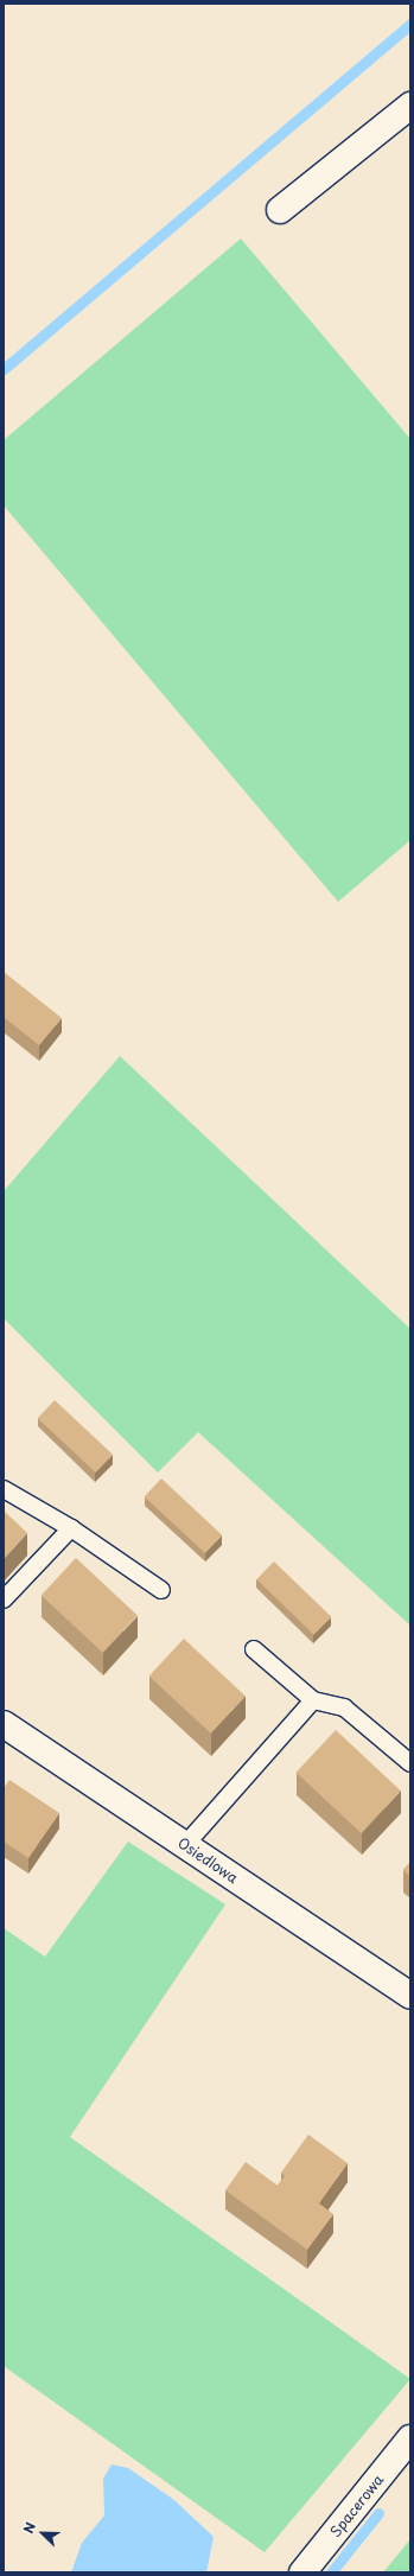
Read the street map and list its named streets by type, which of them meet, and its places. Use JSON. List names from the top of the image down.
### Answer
{
  "streets": {
    "street": ["Osiedlowa", "Spacerowa"]
  },
  "north": "top left"
}
